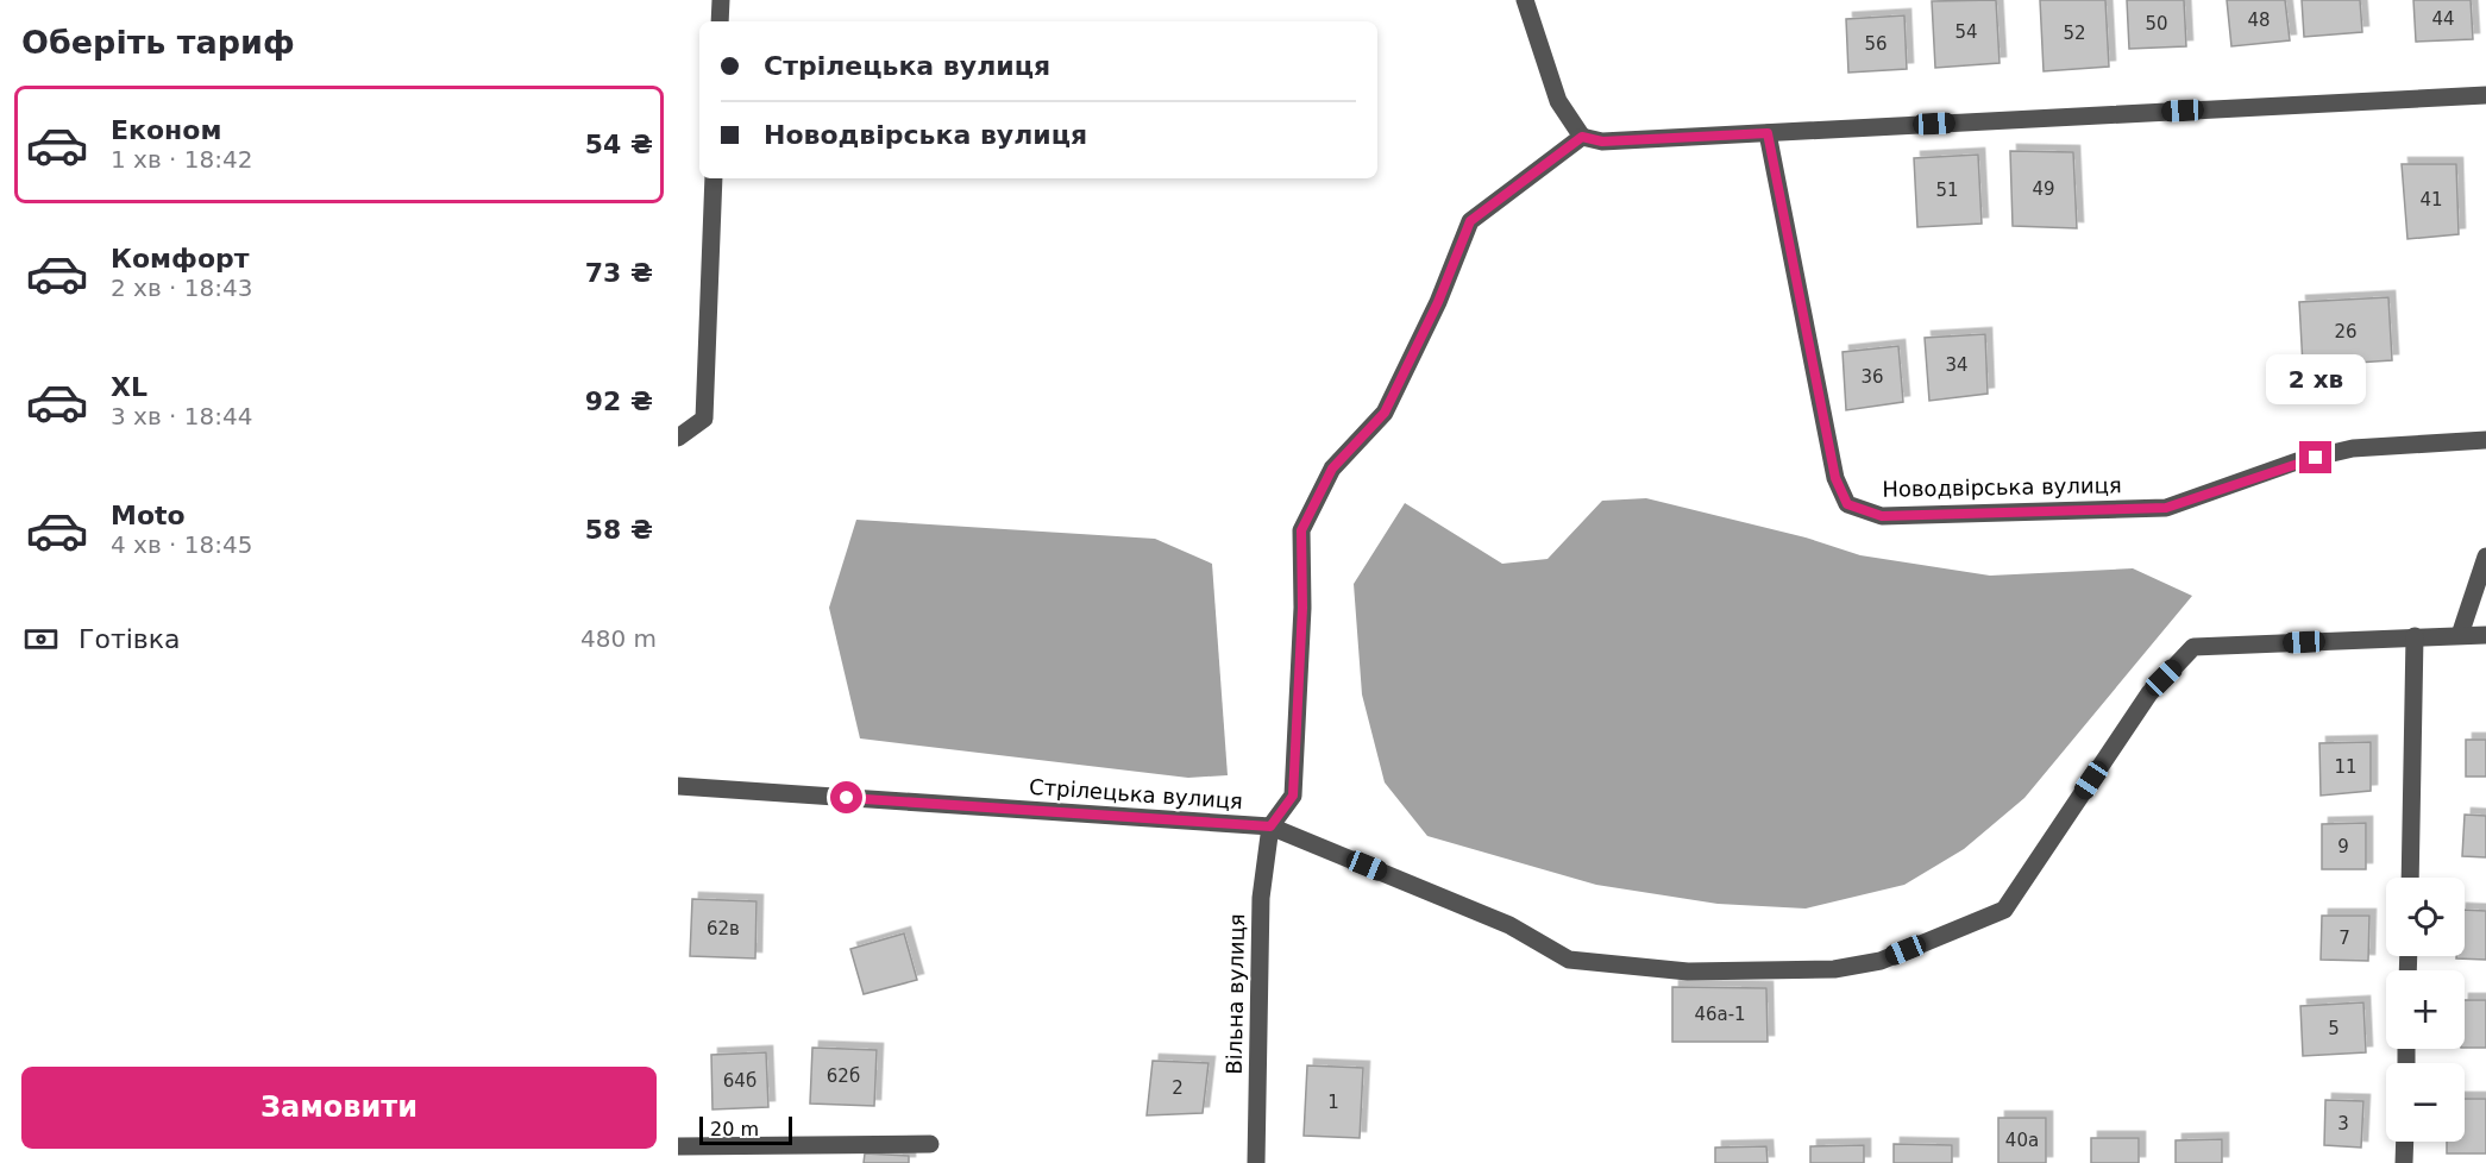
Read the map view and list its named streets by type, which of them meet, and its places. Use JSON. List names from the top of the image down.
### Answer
{
  "streets": {
    "street": ["Новодвірська вулиця", "Стрілецька вулиця", "Вільна вулиця"]
  },
  "crossings": [
    ["Стрілецька вулиця", "Вільна вулиця"]
  ],
  "house_numbers": [
    "44",
    "48",
    "50",
    "54",
    "52",
    "56",
    "49",
    "51",
    "41",
    "26",
    "34",
    "36",
    "11",
    "9",
    "62в",
    "7",
    "46а-1",
    "5",
    "62б",
    "64б",
    "2",
    "1",
    "3",
    "40а"
  ],
  "scale_bar": "20 m",
  "page": {
    "heading": "Оберіть тариф",
    "banner": ["Стрілецька вулиця", "Новодвірська вулиця"],
    "list": [
      {
        "name": "Економ",
        "note": "1 хв · 18:42",
        "value": "54 ₴"
      },
      {
        "name": "Комфорт",
        "note": "2 хв · 18:43",
        "value": "73 ₴"
      },
      {
        "name": "XL",
        "note": "3 хв · 18:44",
        "value": "92 ₴"
      },
      {
        "name": "Moto",
        "note": "4 хв · 18:45",
        "value": "58 ₴"
      }
    ],
    "bubble": "2 хв",
    "pay": ["Готівка", "480 m"],
    "map_buttons": ["+", "−"],
    "buttons": "Замовити",
    "scale": "20 m"
  }
}
